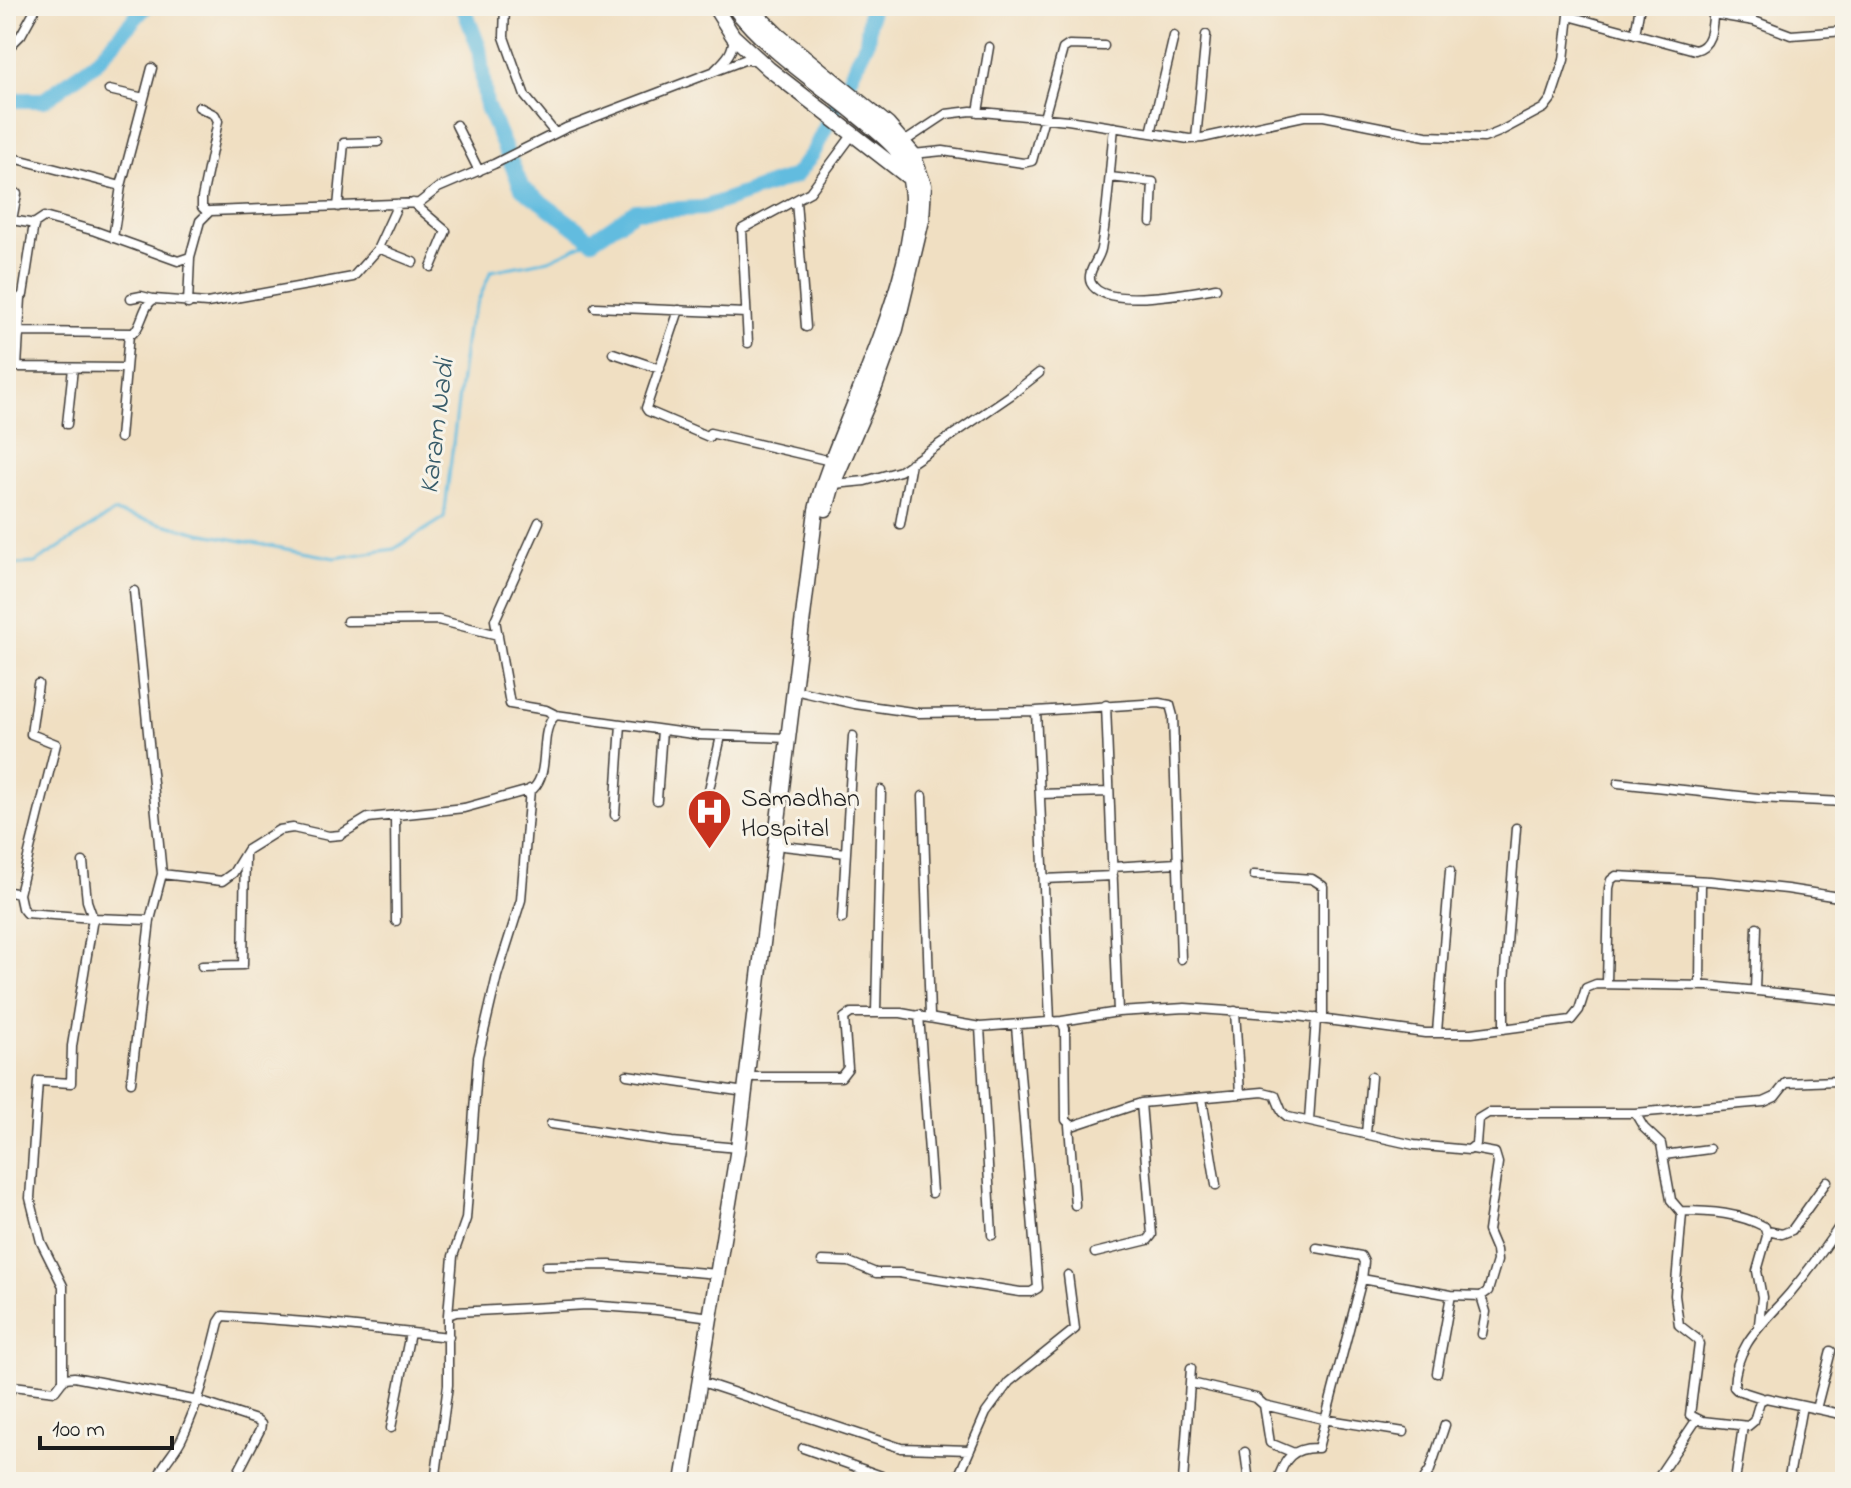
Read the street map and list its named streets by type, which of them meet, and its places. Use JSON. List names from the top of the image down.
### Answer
{
  "water": ["Karam Nadi"],
  "places": {
    "hospital": ["Samadhan Hospital"]
  },
  "scale_bar": "100 m"
}
